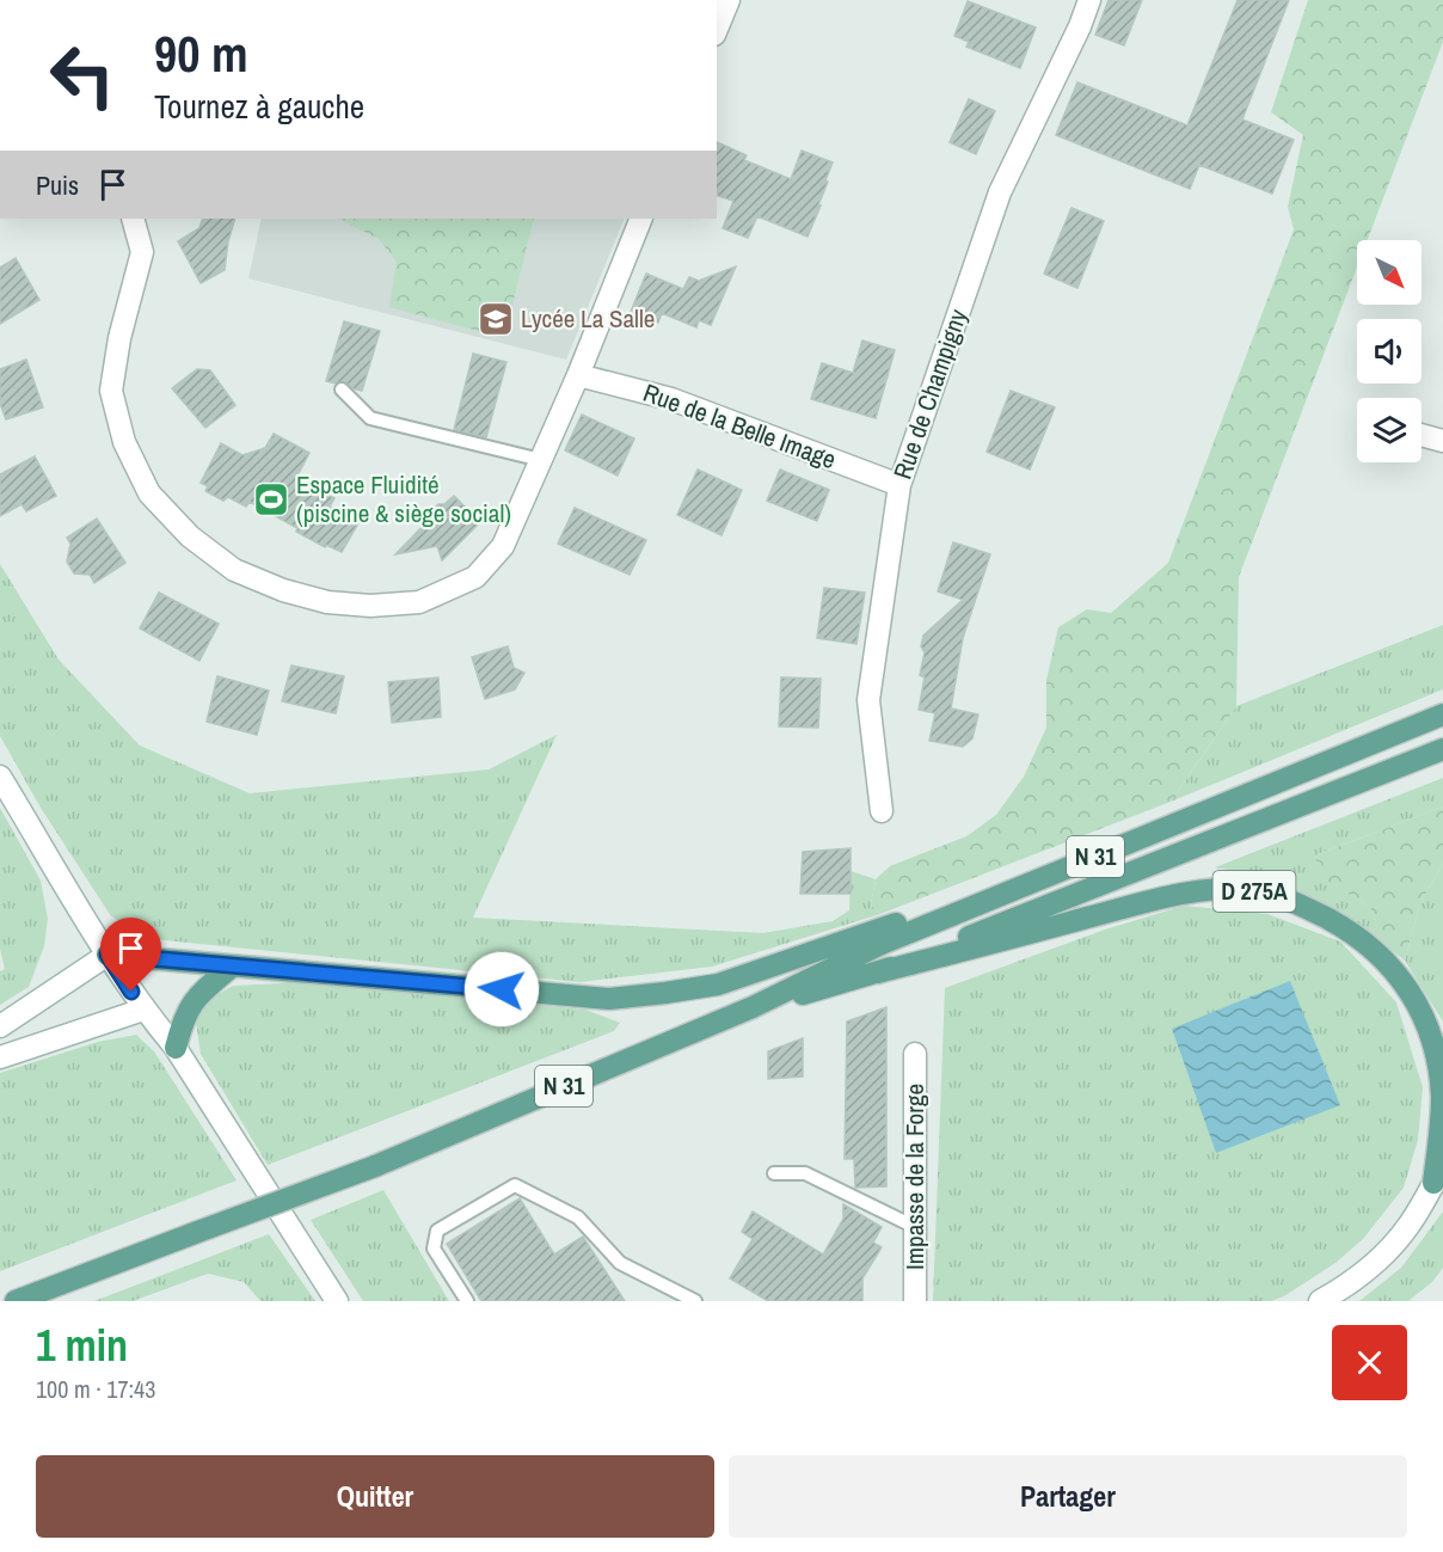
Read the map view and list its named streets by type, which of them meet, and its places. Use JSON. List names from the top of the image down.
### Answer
{
  "streets": {
    "main road": ["N 31", "D 275A"],
    "street": ["Rue de Champigny", "Rue de la Belle Image", "Impasse de la Forge"]
  },
  "crossings": [
    ["Rue de Champigny", "Rue de la Belle Image"],
    ["N 31", "D 275A"]
  ],
  "places": {
    "school or university": ["Lycée La Salle"],
    "sports": ["Espace Fluidité (piscine & siège social)"]
  },
  "north": "bottom right",
  "page": {
    "turn": ["90 m", "Tournez à gauche"],
    "then": "Puis",
    "heading": ["1 min", "100 m · 17:43"],
    "buttons": ["Quitter", "Partager"]
  }
}
